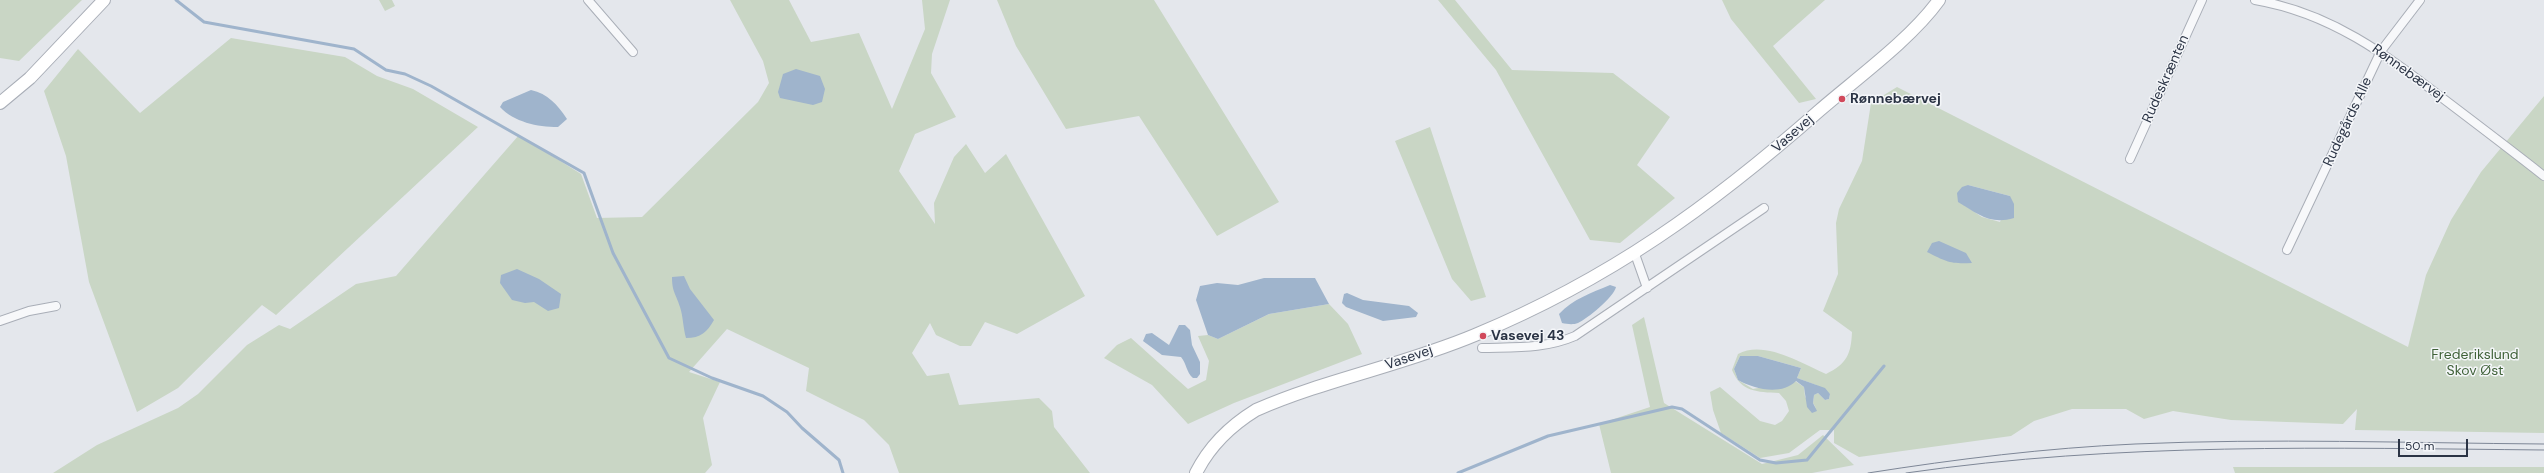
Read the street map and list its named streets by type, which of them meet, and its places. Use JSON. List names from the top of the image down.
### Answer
{
  "streets": {
    "street": [
      "Rønnebærvej",
      "Rudeskrænten",
      "Rudegårds Alle",
      "Vasevej"
    ]
  },
  "crossings": [
    ["Rønnebærvej", "Rudegårds Alle"]
  ],
  "parks": ["Frederikslund Skov Øst"],
  "places": ["Rønnebærvej", "Vasevej 43"],
  "scale_bar": "50 m"
}
